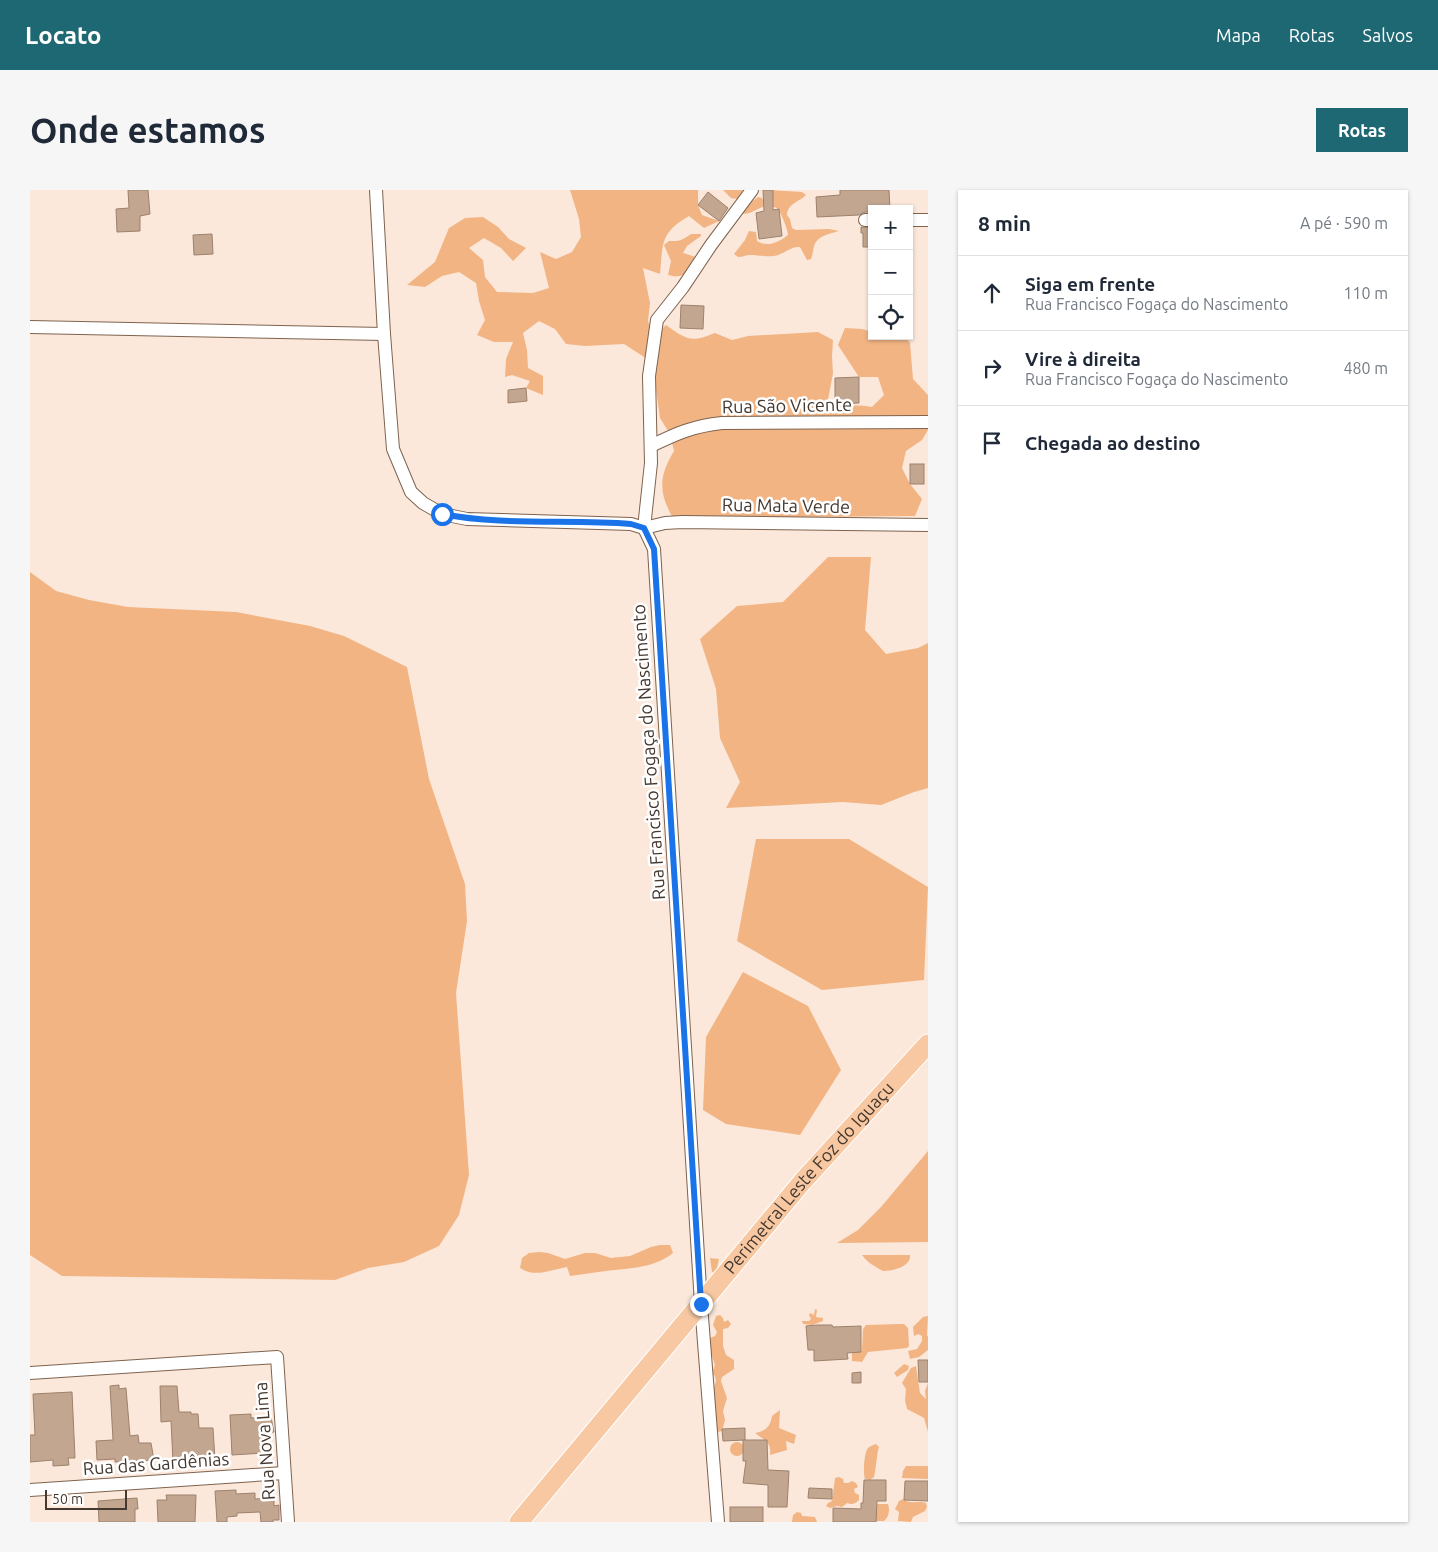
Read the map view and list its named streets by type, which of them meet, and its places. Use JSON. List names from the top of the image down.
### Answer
{
  "streets": {
    "highway": ["Perimetral Leste Foz do Iguaçu"],
    "street": [
      "Rua São Vicente",
      "Rua Mata Verde",
      "Rua Francisco Fogaça do Nascimento",
      "Rua Nova Lima",
      "Rua das Gardênias"
    ]
  },
  "crossings": [
    ["Rua Mata Verde", "Rua Francisco Fogaça do Nascimento"],
    ["Rua Francisco Fogaça do Nascimento", "Perimetral Leste Foz do Iguaçu"],
    ["Rua Nova Lima", "Rua das Gardênias"]
  ],
  "scale_bar": "50 m",
  "page": {
    "header": "Locato",
    "nav": ["Mapa", "Rotas", "Salvos"],
    "buttons": "Rotas",
    "title": "Onde estamos",
    "heading": ["8 min", "A pé · 590 m"],
    "map_buttons": ["+", "−"],
    "list": [
      ["Siga em frente", "Rua Francisco Fogaça do Nascimento", "110 m"],
      ["Vire à direita", "Rua Francisco Fogaça do Nascimento", "480 m"],
      "Chegada ao destino"
    ],
    "scale": "50 m"
  }
}
